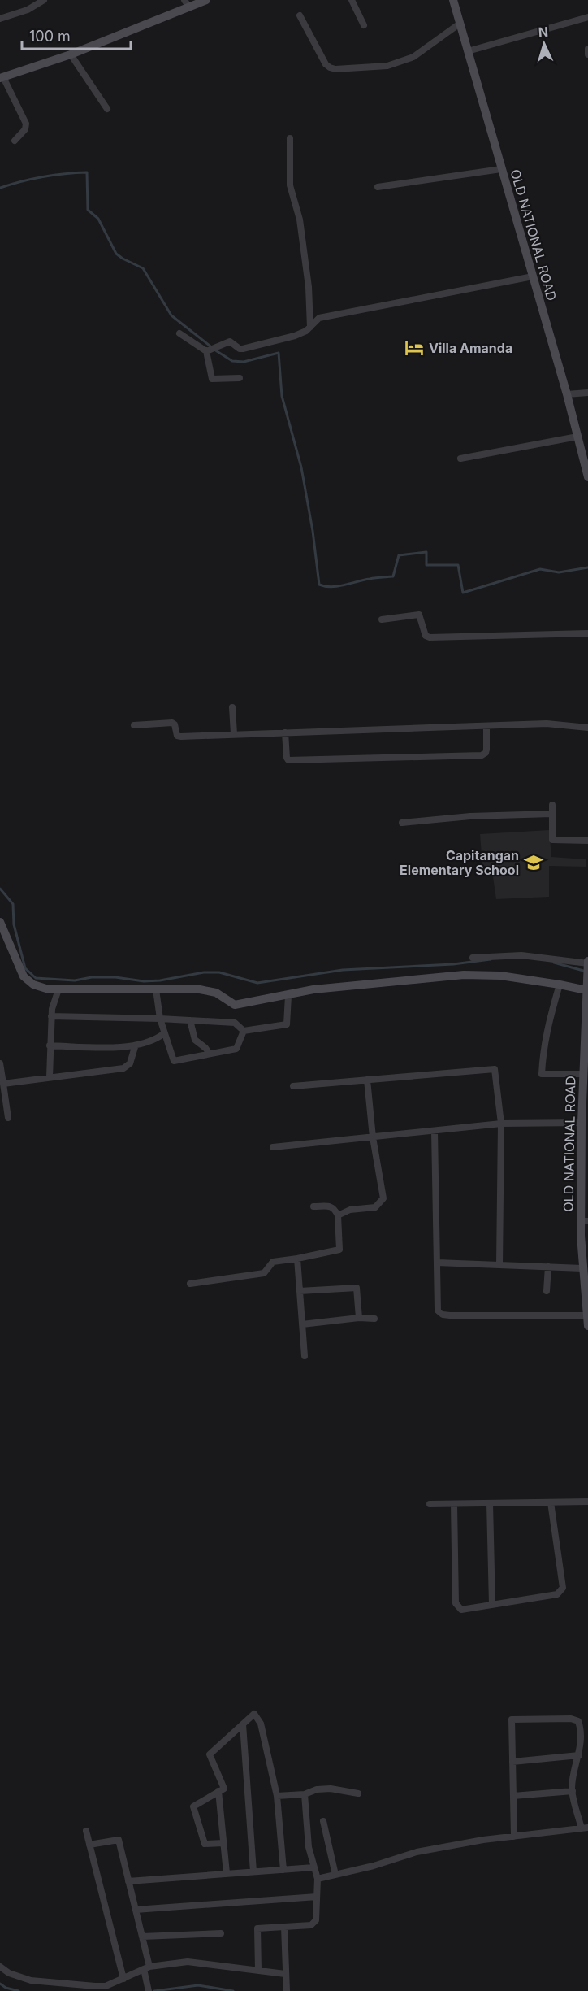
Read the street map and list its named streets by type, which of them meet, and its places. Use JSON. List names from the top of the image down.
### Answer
{
  "streets": {
    "main road": ["OLD NATIONAL ROAD"]
  },
  "places": {
    "hotel": ["Villa Amanda"],
    "school or university": ["Capitangan Elementary School"]
  },
  "scale_bar": "100 m",
  "north": "top"
}
